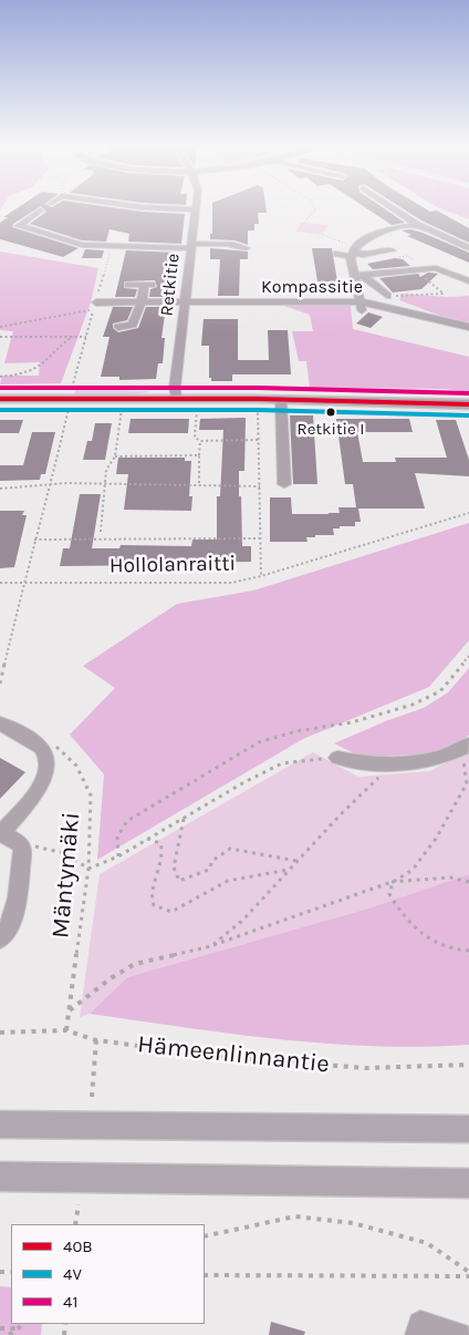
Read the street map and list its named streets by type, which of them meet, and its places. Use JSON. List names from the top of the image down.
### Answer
{
  "streets": {
    "street": ["Retkitie", "Kompassitie"],
    "path": ["Hollolanraitti", "Mäntymäki", "Hämeenlinnantie"]
  },
  "crossings": [
    ["Retkitie", "Kompassitie"],
    ["Mäntymäki", "Hämeenlinnantie"]
  ],
  "places": ["Retkitie I"],
  "lines": ["transit line 41", "transit line 40B", "transit line 4V"],
  "legend": ["40B", "4V", "41"]
}
